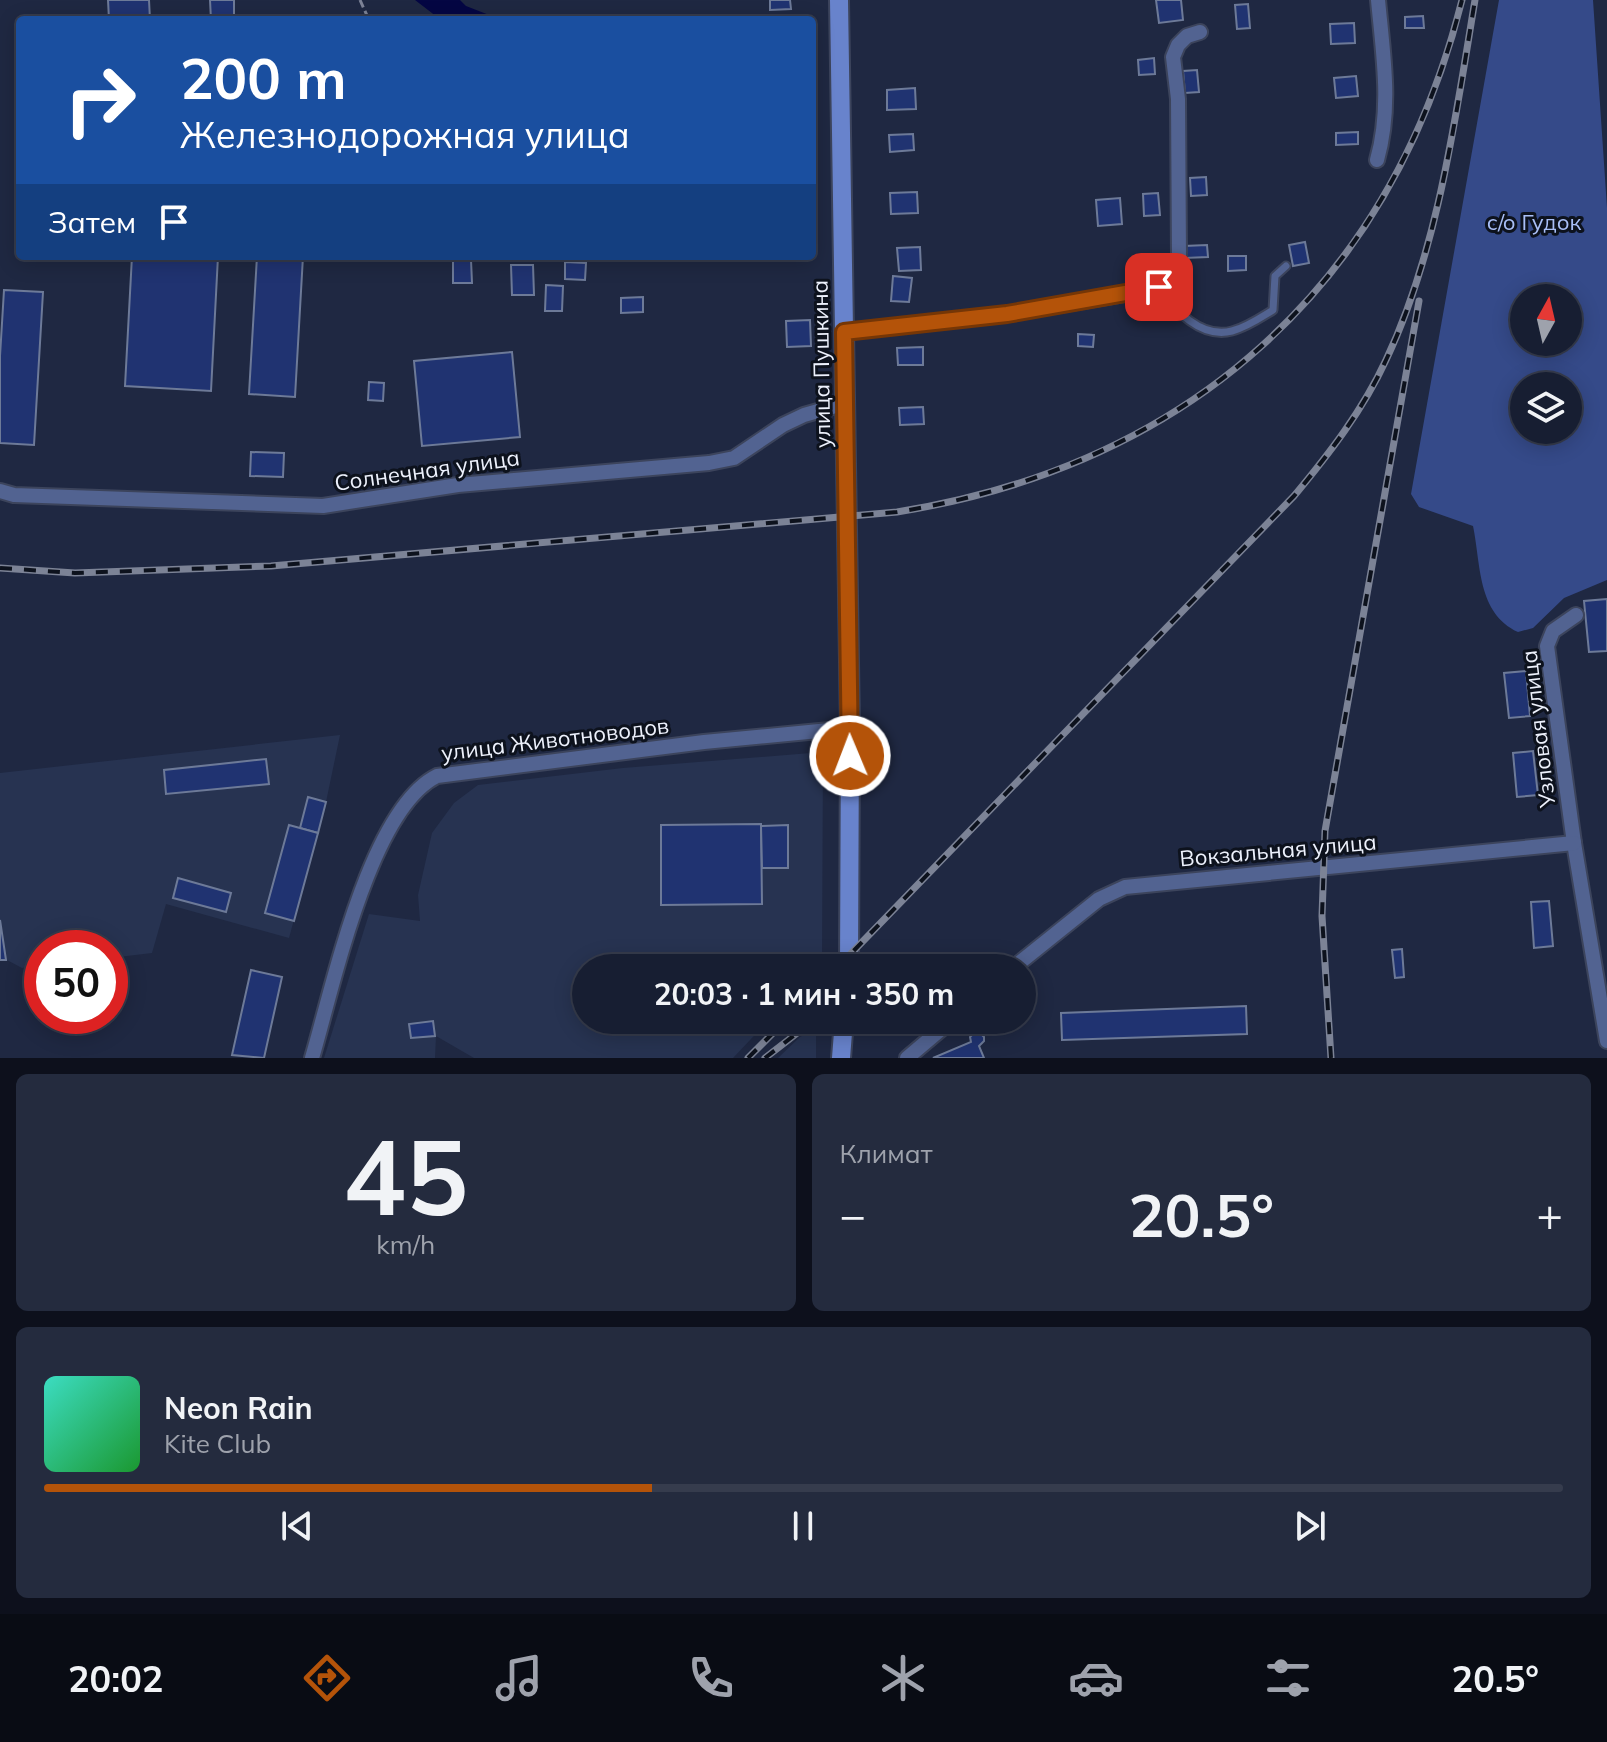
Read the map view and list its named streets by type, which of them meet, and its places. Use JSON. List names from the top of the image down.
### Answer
{
  "streets": {
    "main road": ["улица Пушкина"],
    "street": [
      "Солнечная улица",
      "Узловая улица",
      "улица Животноводов",
      "Вокзальная улица"
    ]
  },
  "crossings": [
    ["улица Пушкина", "Солнечная улица"],
    ["улица Пушкина", "улица Животноводов"],
    ["Узловая улица", "Вокзальная улица"]
  ],
  "parks": ["с/о Гудок"],
  "north": "top",
  "page": {
    "turn": ["200 m", "Железнодорожная улица"],
    "then": "Затем",
    "limit": "50",
    "trip": "20:03 · 1 мин · 350 m",
    "tile": [
      ["45", "km/h"],
      "Климат"
    ],
    "heat": ["−", "20.5°", "+"],
    "song": ["Neon Rain", "Kite Club"],
    "tabs": ["20:02", "20.5°"]
  }
}
